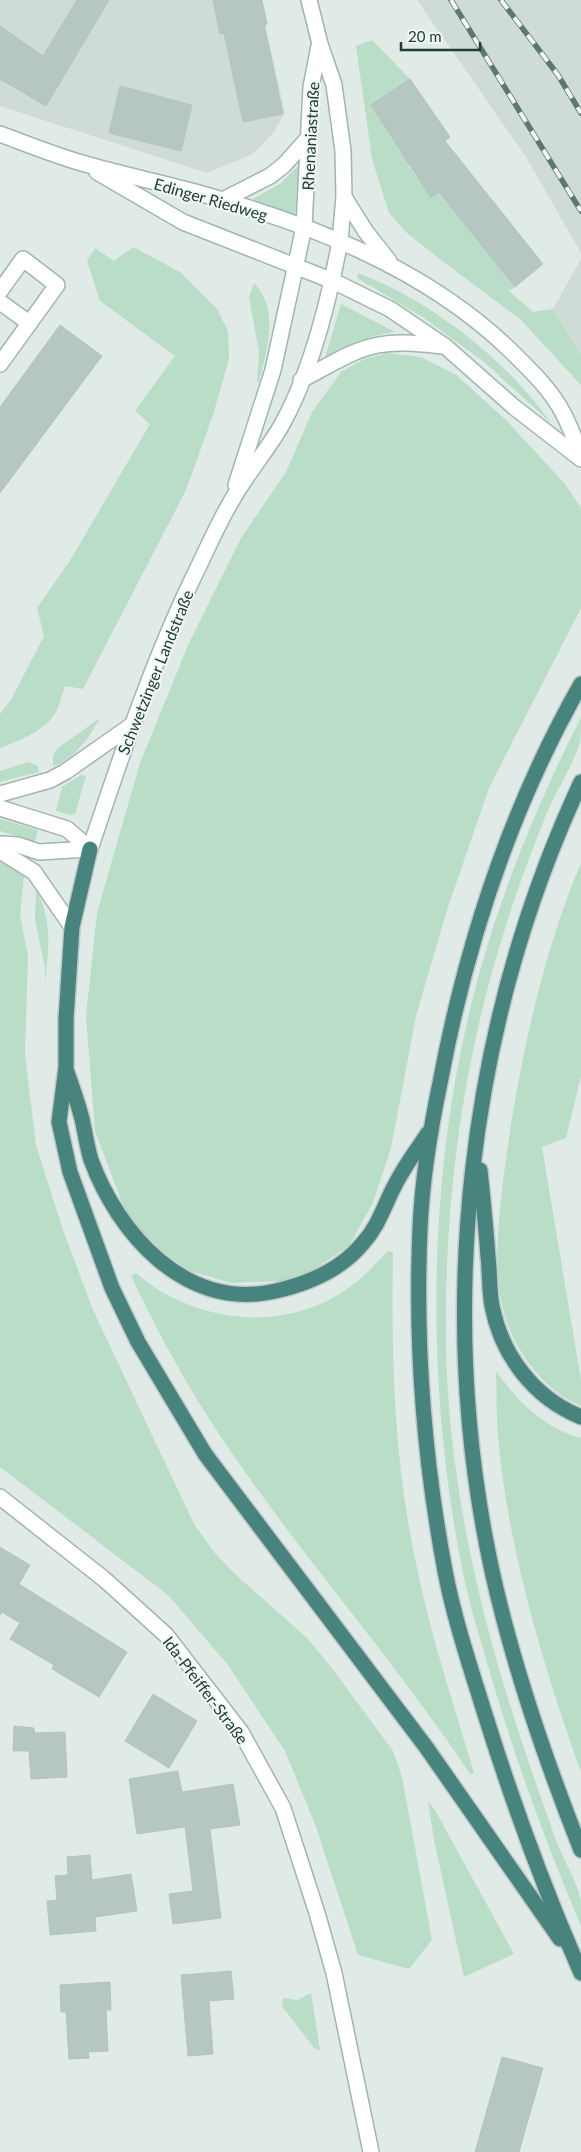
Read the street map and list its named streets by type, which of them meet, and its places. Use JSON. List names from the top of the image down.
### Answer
{
  "streets": {
    "main road": [
      "Rhenaniastraße",
      "Edinger Riedweg",
      "Schwetzinger Landstraße",
      "Ida-Pfeiffer-Straße"
    ]
  },
  "crossings": [
    ["Rhenaniastraße", "Edinger Riedweg"],
    ["Rhenaniastraße", "Schwetzinger Landstraße"],
    ["Edinger Riedweg", "Schwetzinger Landstraße"]
  ],
  "scale_bar": "20 m"
}
